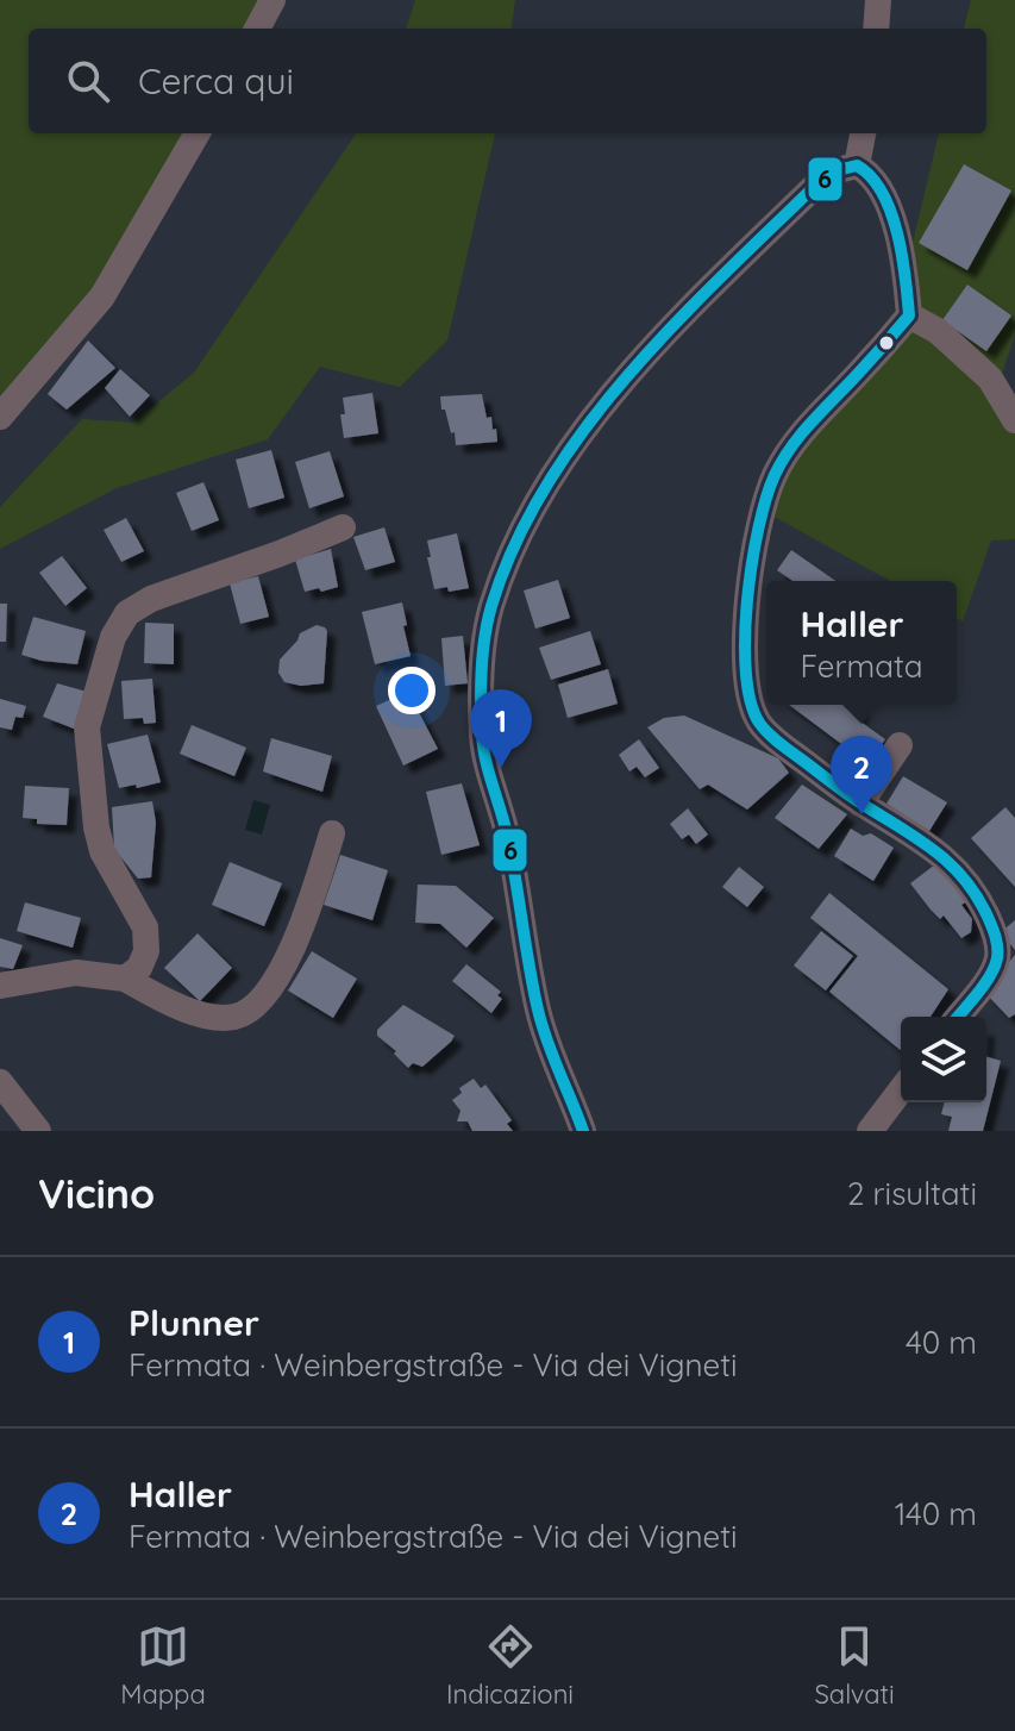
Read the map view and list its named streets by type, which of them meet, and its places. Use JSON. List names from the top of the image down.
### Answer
{
  "lines": ["transit line 6"],
  "page": {
    "search": "Cerca qui",
    "popup": ["Haller", "Fermata"],
    "pins": ["1", "2"],
    "heading": ["Vicino", "2 risultati"],
    "list": [
      {
        "mark": "1",
        "name": "Plunner",
        "note": "Fermata · Weinbergstraße - Via dei Vigneti",
        "value": "40 m"
      },
      {
        "mark": "2",
        "name": "Haller",
        "note": "Fermata · Weinbergstraße - Via dei Vigneti",
        "value": "140 m"
      }
    ],
    "nav": ["Mappa", "Indicazioni", "Salvati"]
  }
}
